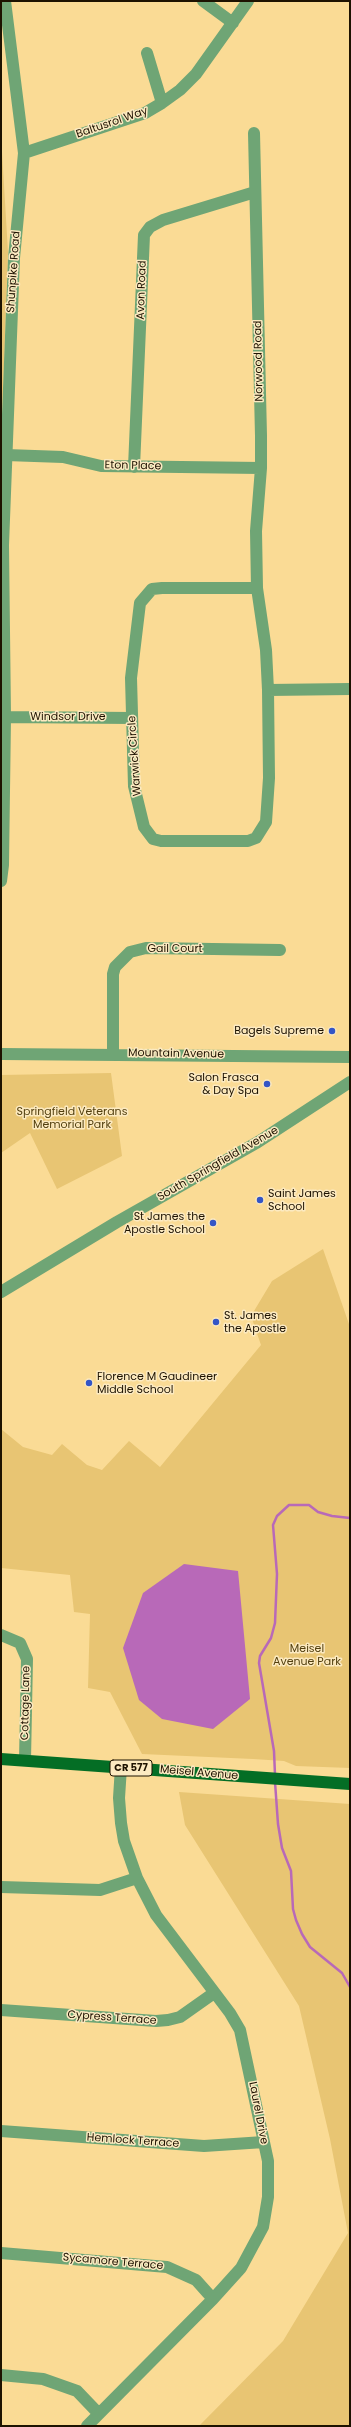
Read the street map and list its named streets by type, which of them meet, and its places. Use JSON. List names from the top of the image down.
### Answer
{
  "streets": {
    "main road": ["CR 577", "Meisel Avenue"],
    "street": [
      "Baltusrol Way",
      "Shunpike Road",
      "Avon Road",
      "Norwood Road",
      "Eton Place",
      "Windsor Drive",
      "Warwick Circle",
      "Gail Court",
      "Mountain Avenue",
      "South Springfield Avenue",
      "Cottage Lane",
      "Cypress Terrace",
      "Laurel Drive",
      "Hemlock Terrace",
      "Sycamore Terrace"
    ]
  },
  "crossings": [
    ["Baltusrol Way", "Shunpike Road"],
    ["Shunpike Road", "Eton Place"],
    ["Shunpike Road", "Windsor Drive"],
    ["Avon Road", "Norwood Road"],
    ["Avon Road", "Eton Place"],
    ["Norwood Road", "Eton Place"],
    ["Norwood Road", "Warwick Circle"],
    ["Windsor Drive", "Warwick Circle"],
    ["Gail Court", "Mountain Avenue"],
    ["Cottage Lane", "Meisel Avenue"],
    ["Meisel Avenue", "Laurel Drive"],
    ["Cypress Terrace", "Laurel Drive"],
    ["Laurel Drive", "Hemlock Terrace"],
    ["Laurel Drive", "Sycamore Terrace"]
  ],
  "parks": ["Springfield Veterans Memorial Park", "Meisel Avenue Park"],
  "places": [
    "Bagels Supreme",
    "Salon Frasca & Day Spa",
    "Saint James School",
    "St James the Apostle School",
    "St. James the Apostle",
    "Florence M Gaudineer Middle School"
  ]
}
